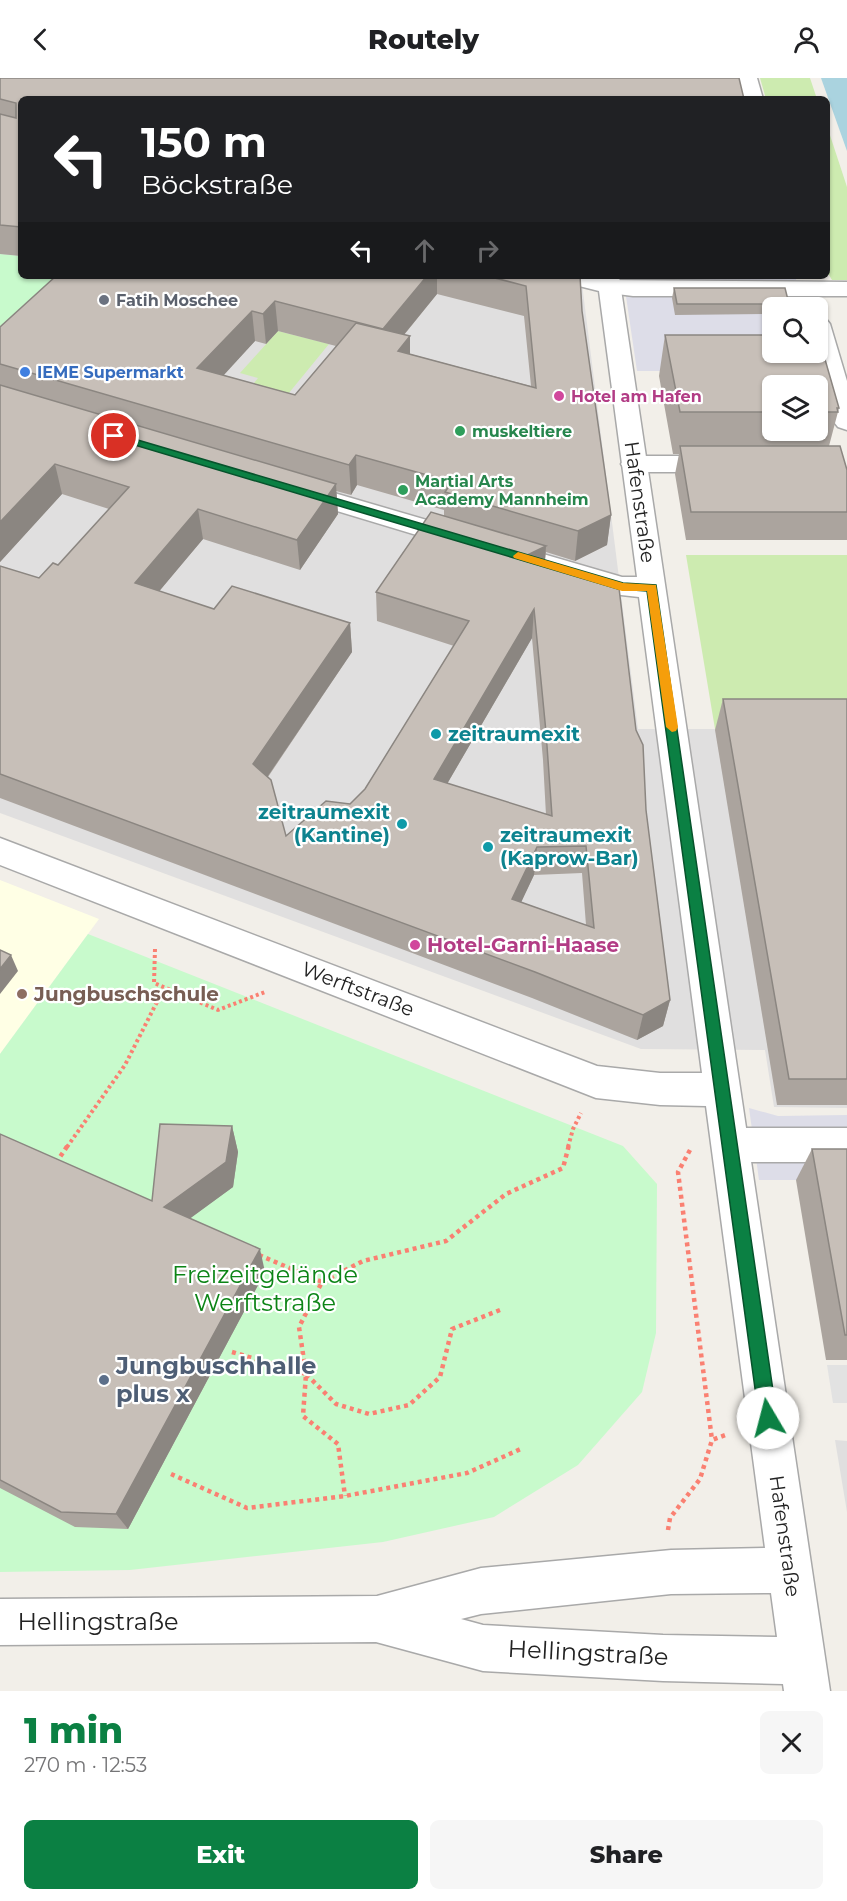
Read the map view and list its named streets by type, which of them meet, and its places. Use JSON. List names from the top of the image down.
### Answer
{
  "streets": {
    "street": ["Hafenstraße", "Werftstraße", "Hellingstraße"]
  },
  "crossings": [
    ["Hafenstraße", "Werftstraße"],
    ["Hafenstraße", "Hellingstraße"]
  ],
  "parks": ["Freizeitgelände Werftstraße"],
  "places": [
    "Fatih Moschee",
    "IEME Supermarkt",
    "Hotel am Hafen",
    "muskeltiere",
    "Martial Arts Academy Mannheim",
    "zeitraumexit",
    "zeitraumexit (Kantine)",
    "zeitraumexit (Kaprow-Bar)",
    "Hotel-Garni-Haase",
    "Jungbuschschule",
    "Jungbuschhalle plus x"
  ],
  "page": {
    "header": "Routely",
    "turn": ["150 m", "Böckstraße"],
    "heading": ["1 min", "270 m · 12:53"],
    "buttons": ["Exit", "Share"]
  }
}
